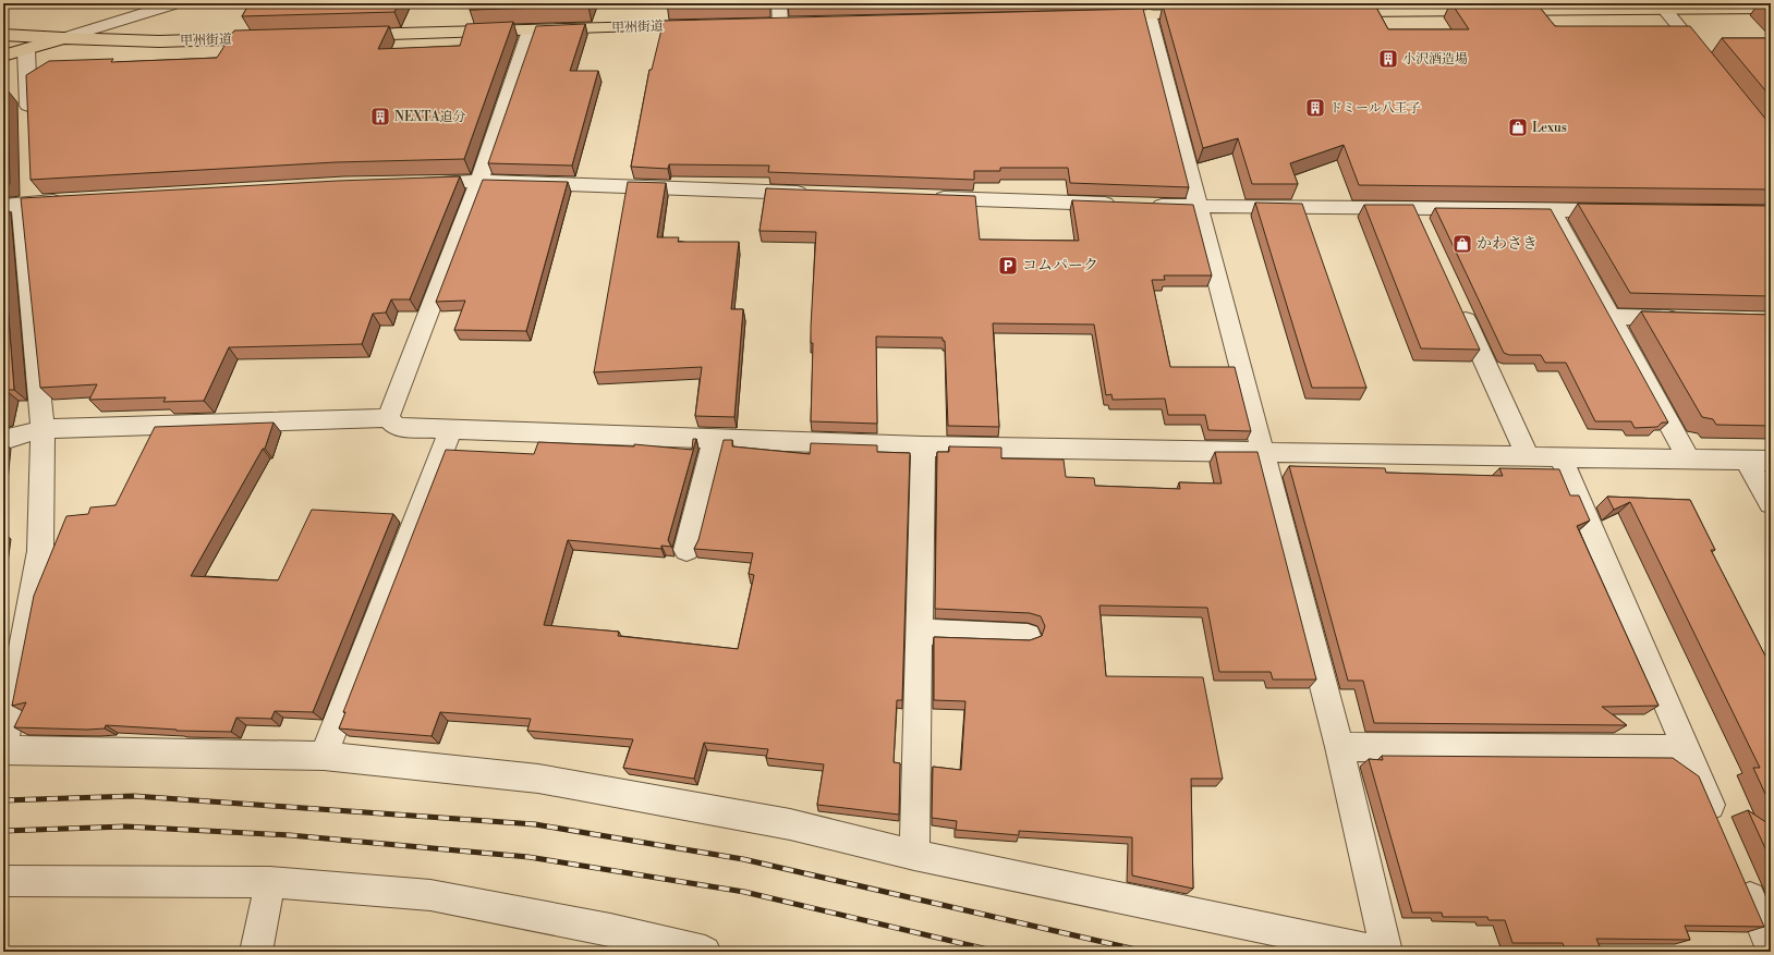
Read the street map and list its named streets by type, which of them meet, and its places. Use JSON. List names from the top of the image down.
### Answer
{
  "streets": {
    "main road": ["甲州街道"]
  },
  "places": {
    "building": ["小沢酒造場", "ドミール八王子", "NEXTA追分"],
    "shop": ["Lexus", "かわさき"],
    "parking": ["コムパーク"]
  }
}
